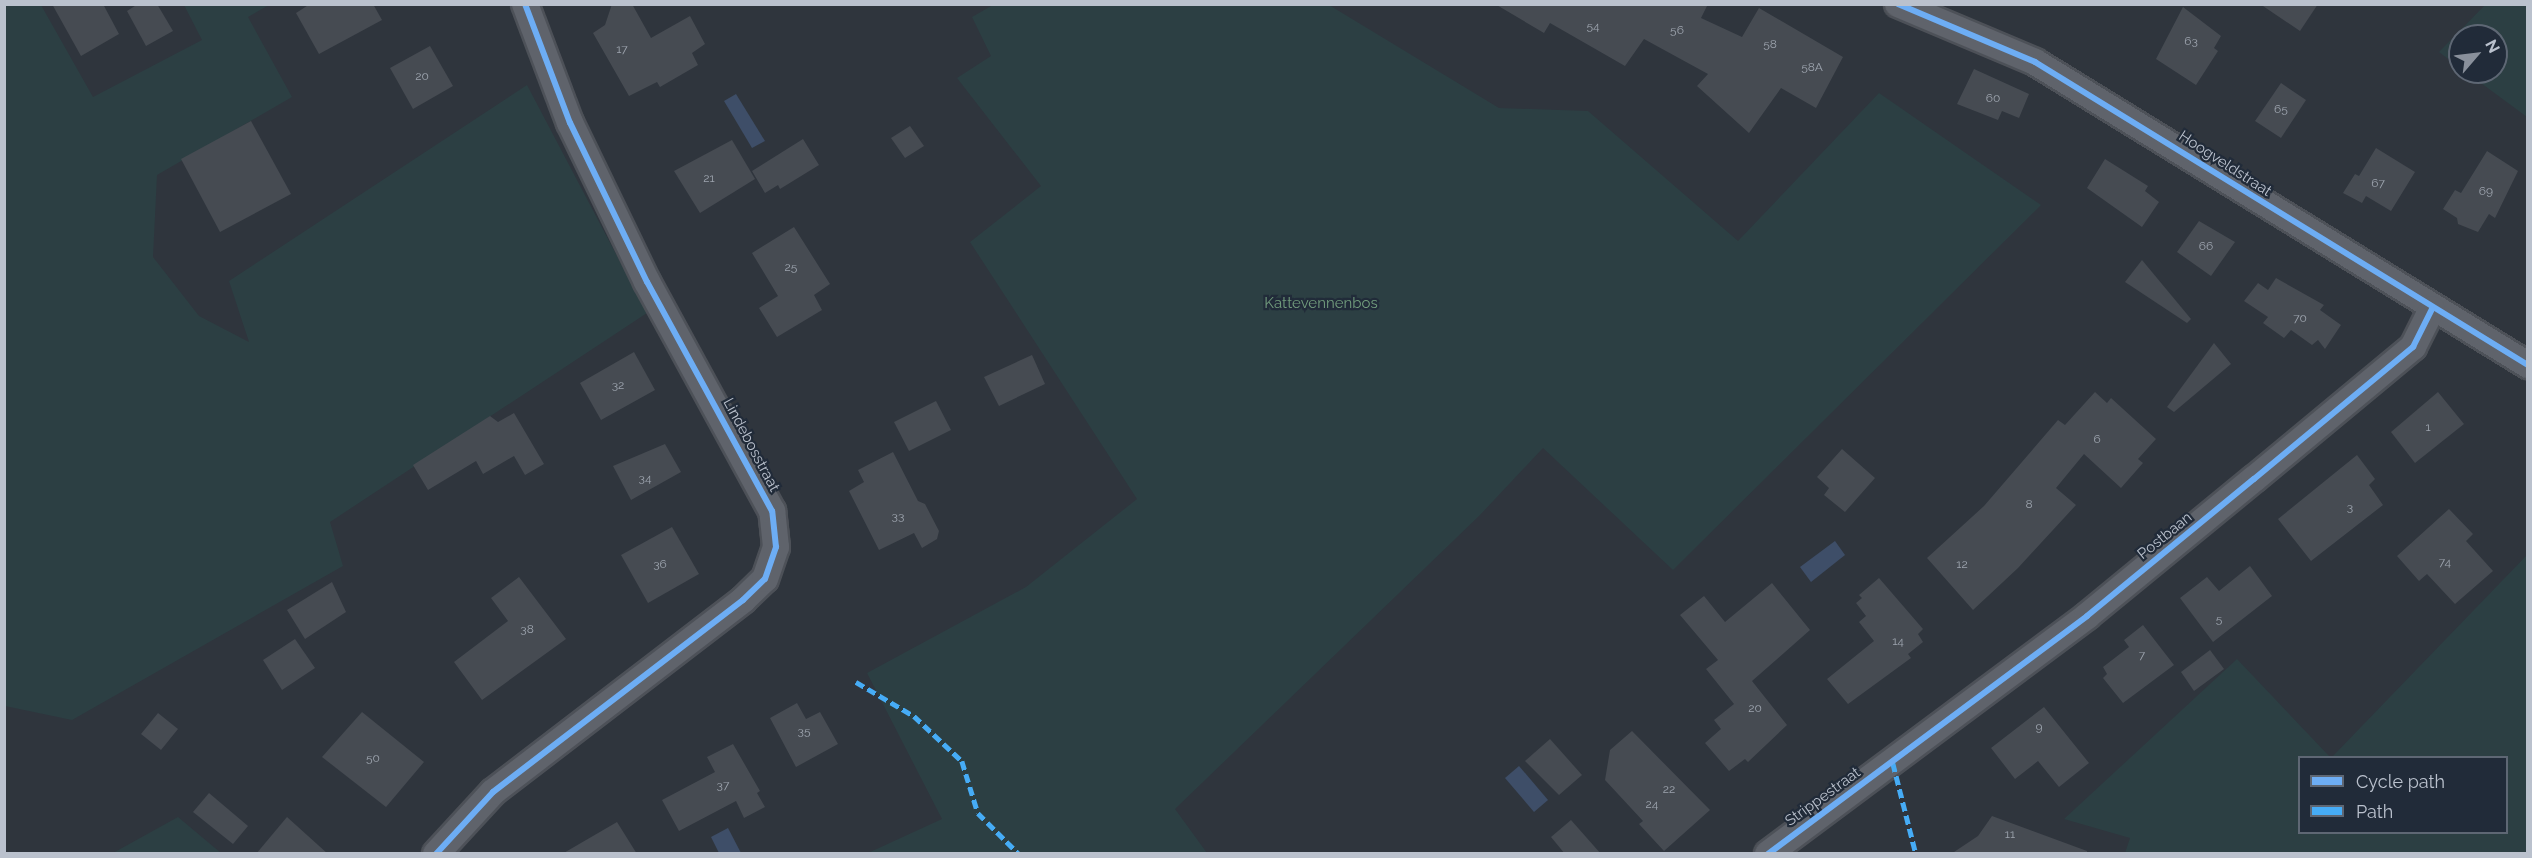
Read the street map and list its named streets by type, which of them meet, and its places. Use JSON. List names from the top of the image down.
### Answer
{
  "streets": {
    "street": [
      "Hoogveldstraat",
      "Lindebosstraat",
      "Postbaan",
      "Strippestraat"
    ]
  },
  "crossings": [
    ["Hoogveldstraat", "Postbaan"],
    ["Postbaan", "Strippestraat"]
  ],
  "parks": ["Kattevennenbos"],
  "house_numbers": [
    "54",
    "56",
    "63",
    "58",
    "17",
    "58A",
    "20",
    "60",
    "65",
    "21",
    "67",
    "69",
    "66",
    "25",
    "70",
    "32",
    "1",
    "6",
    "34",
    "8",
    "3",
    "33",
    "74",
    "36",
    "12",
    "5",
    "38",
    "14",
    "7",
    "20",
    "9",
    "35",
    "50",
    "37",
    "22",
    "24",
    "11"
  ],
  "legend": ["Cycle path", "Path"],
  "north": "top right"
}
